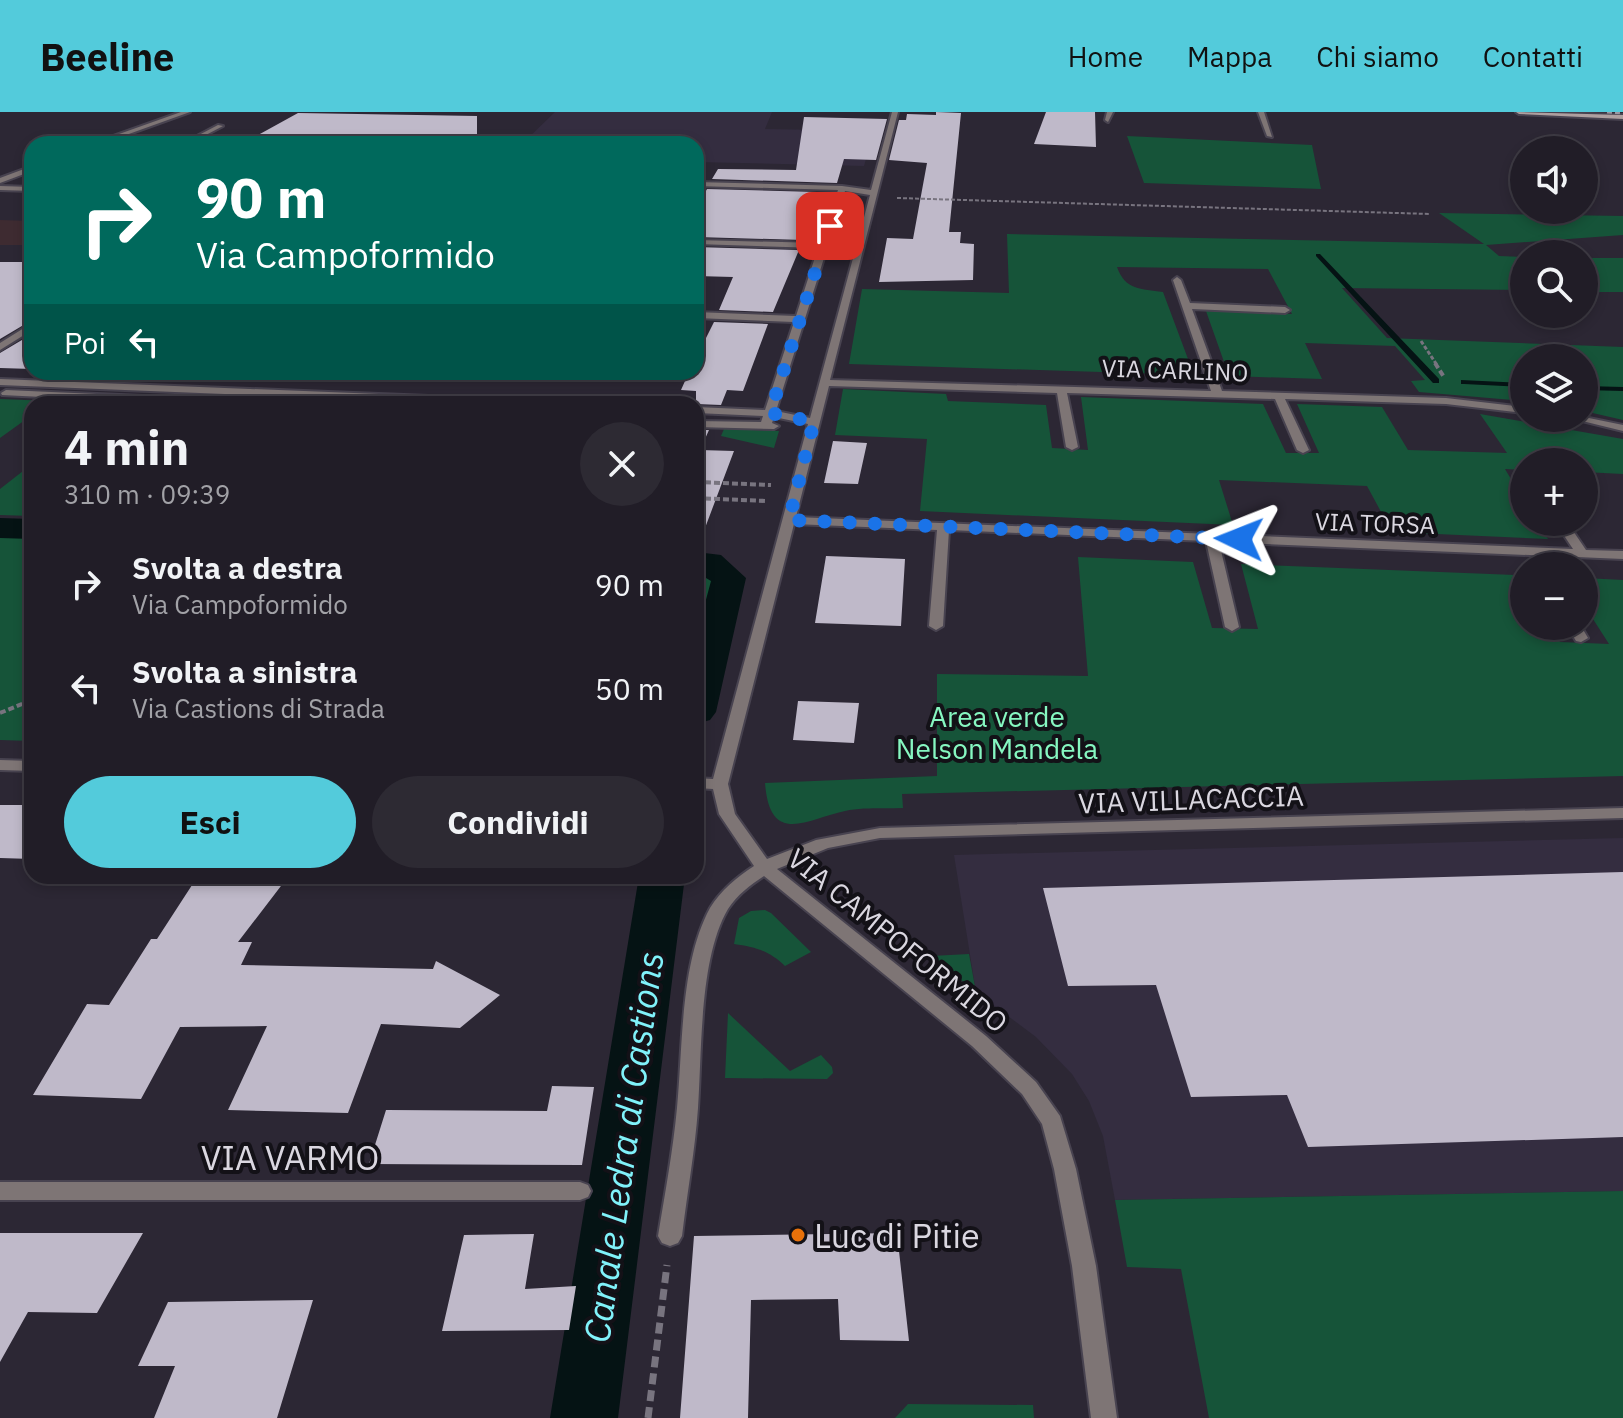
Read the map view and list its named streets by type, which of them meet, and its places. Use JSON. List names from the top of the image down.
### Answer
{
  "streets": {
    "street": [
      "VIA CARLINO",
      "VIA TORSA",
      "VIA VILLACACCIA",
      "VIA CAMPOFORMIDO",
      "VIA VARMO"
    ]
  },
  "crossings": [
    ["VIA VILLACACCIA", "VIA CAMPOFORMIDO"]
  ],
  "water": ["Canale Ledra di Castions"],
  "parks": ["Area verde Nelson Mandela"],
  "places": ["Luc di Pitie"],
  "page": {
    "header": "Beeline",
    "nav": [
      "Home",
      "Mappa",
      "Chi siamo",
      "Contatti"
    ],
    "map_buttons": ["+", "−"],
    "turn": ["90 m", "Via Campoformido"],
    "then": "Poi",
    "heading": ["4 min", "310 m · 09:39"],
    "list": [
      {
        "name": "Svolta a destra",
        "note": "Via Campoformido",
        "value": "90 m"
      },
      {
        "name": "Svolta a sinistra",
        "note": "Via Castions di Strada",
        "value": "50 m"
      }
    ],
    "buttons": ["Esci", "Condividi"]
  }
}
